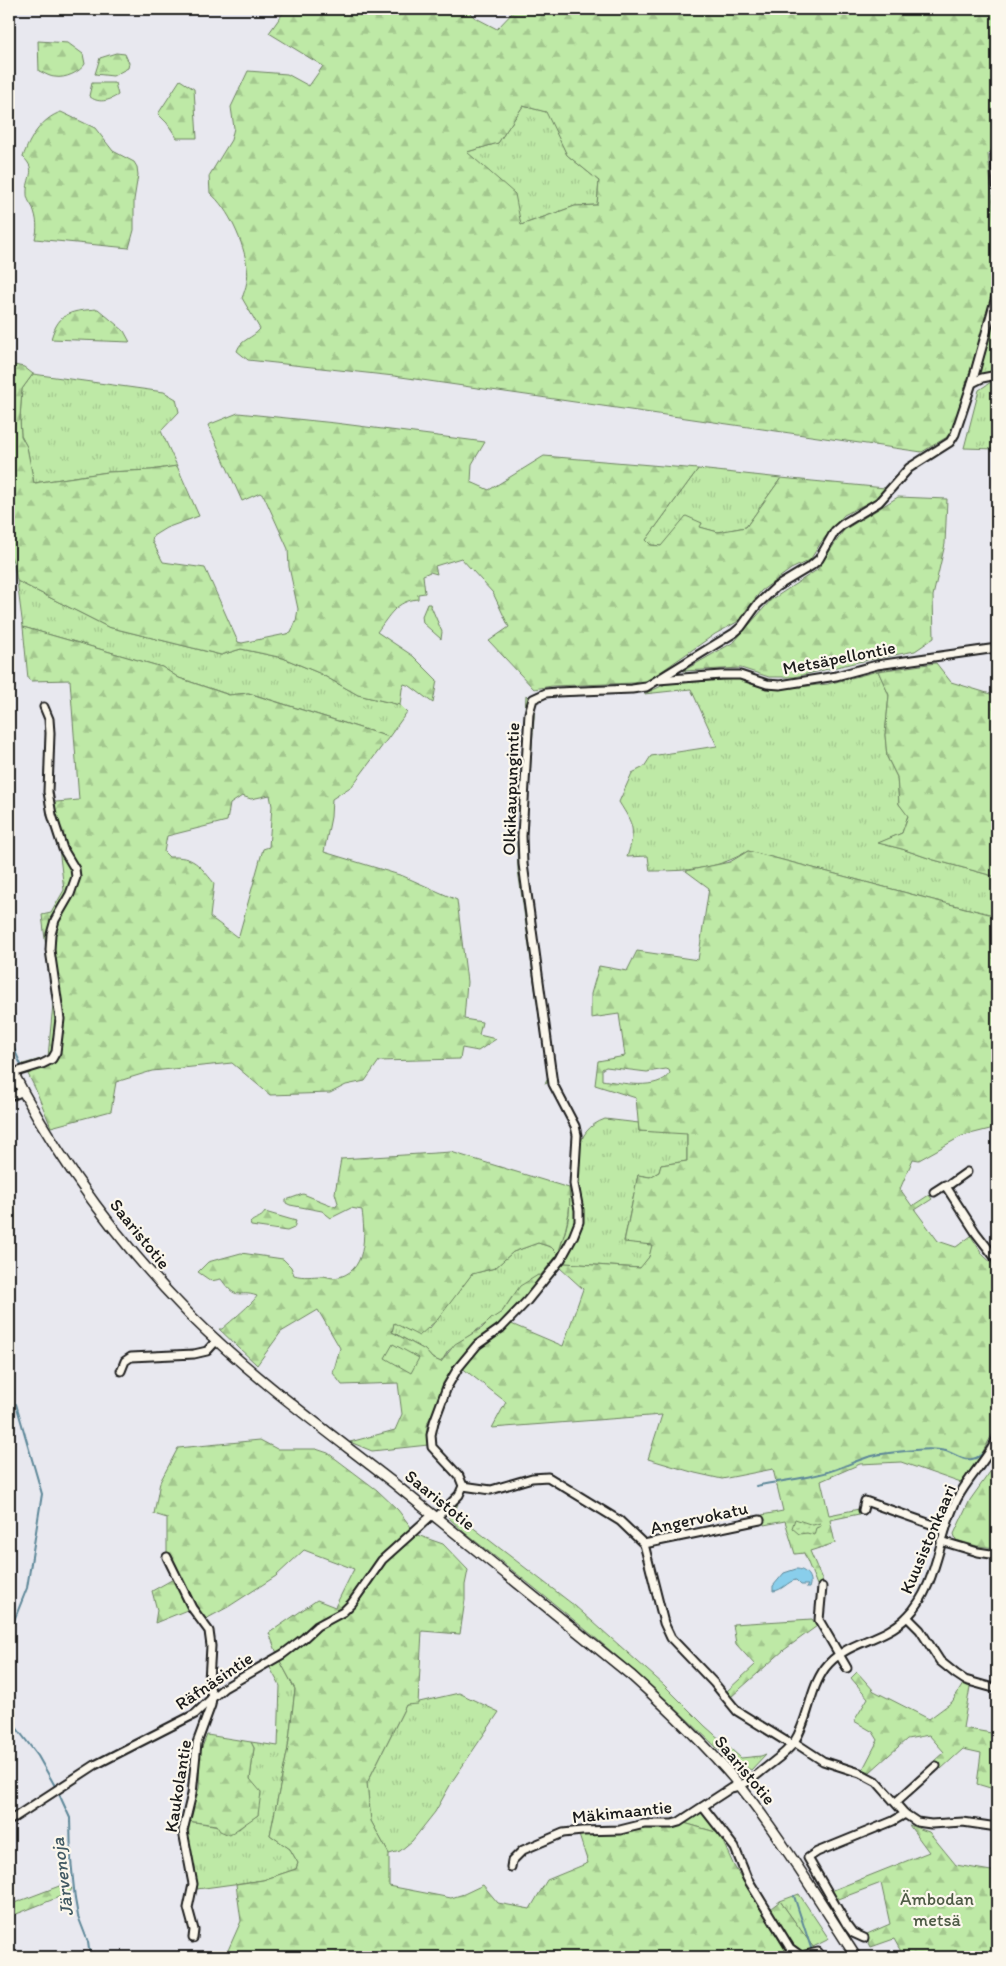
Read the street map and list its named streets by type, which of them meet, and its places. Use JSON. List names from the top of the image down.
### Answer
{
  "streets": {
    "main road": ["Saaristotie"],
    "street": [
      "Metsäpellontie",
      "Olkikaupungintie",
      "Angervokatu",
      "Kuusistonkaari",
      "Räfnäsintie",
      "Kaukolantie",
      "Mäkimaantie"
    ]
  },
  "crossings": [
    ["Metsäpellontie", "Olkikaupungintie"],
    ["Saaristotie", "Kuusistonkaari"],
    ["Saaristotie", "Räfnäsintie"],
    ["Saaristotie", "Mäkimaantie"],
    ["Kuusistonkaari", "Mäkimaantie"],
    ["Räfnäsintie", "Kaukolantie"]
  ],
  "water": ["Järvenoja"],
  "parks": ["Ämbodan metsä"]
}
